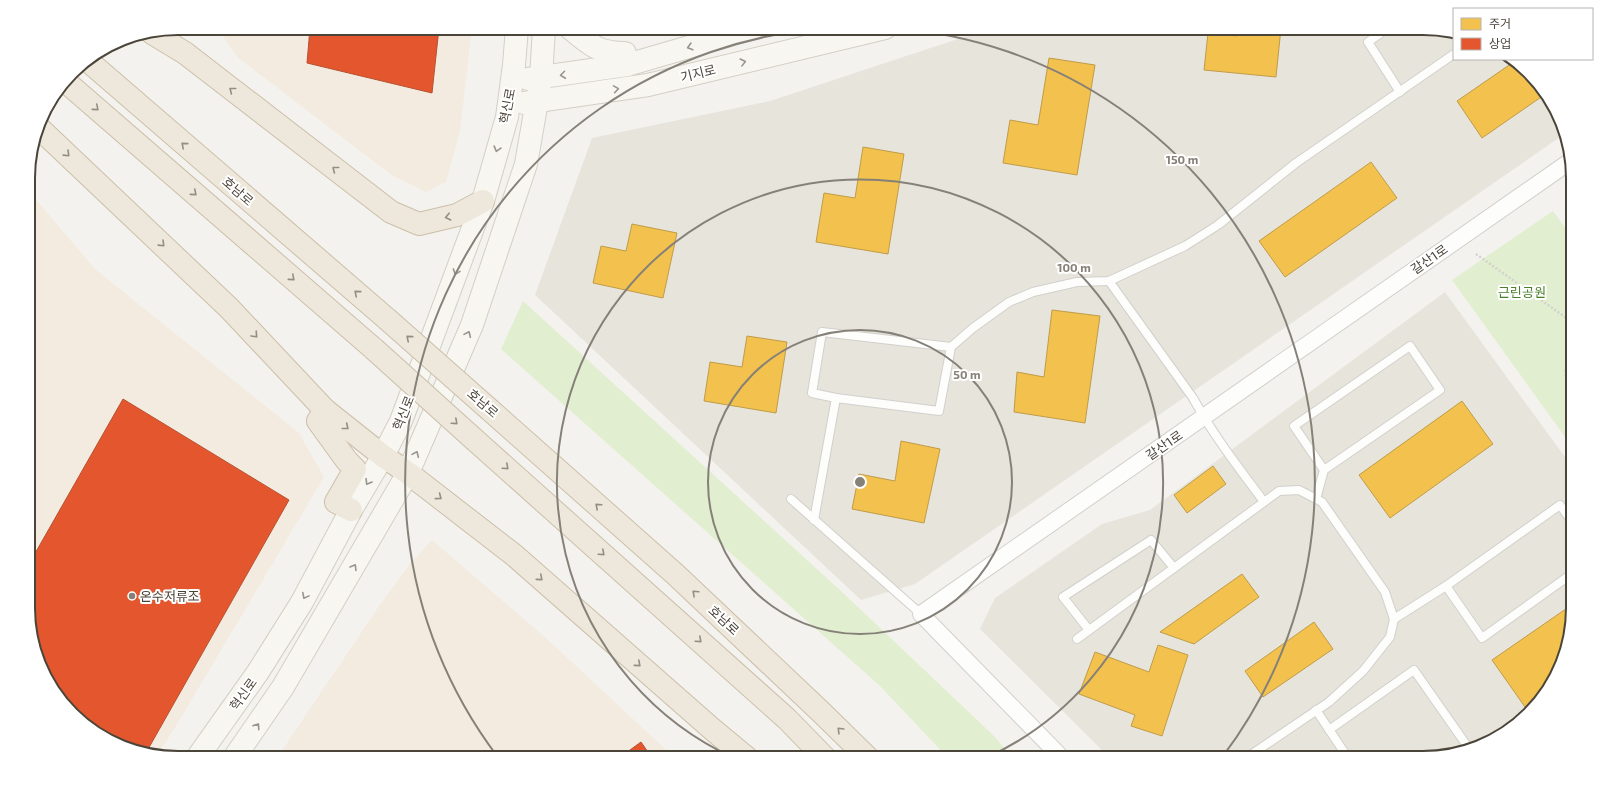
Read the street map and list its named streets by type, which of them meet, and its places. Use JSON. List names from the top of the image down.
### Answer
{
  "streets": {
    "highway": ["호남로"],
    "main road": ["기지로", "혁신로"],
    "street": ["갈산1로"]
  },
  "crossings": [
    ["기지로", "혁신로"]
  ],
  "parks": ["근린공원"],
  "places": ["온수저류조"],
  "legend": ["주거", "상업"],
  "rings": ["150 m", "100 m", "50 m"]
}
